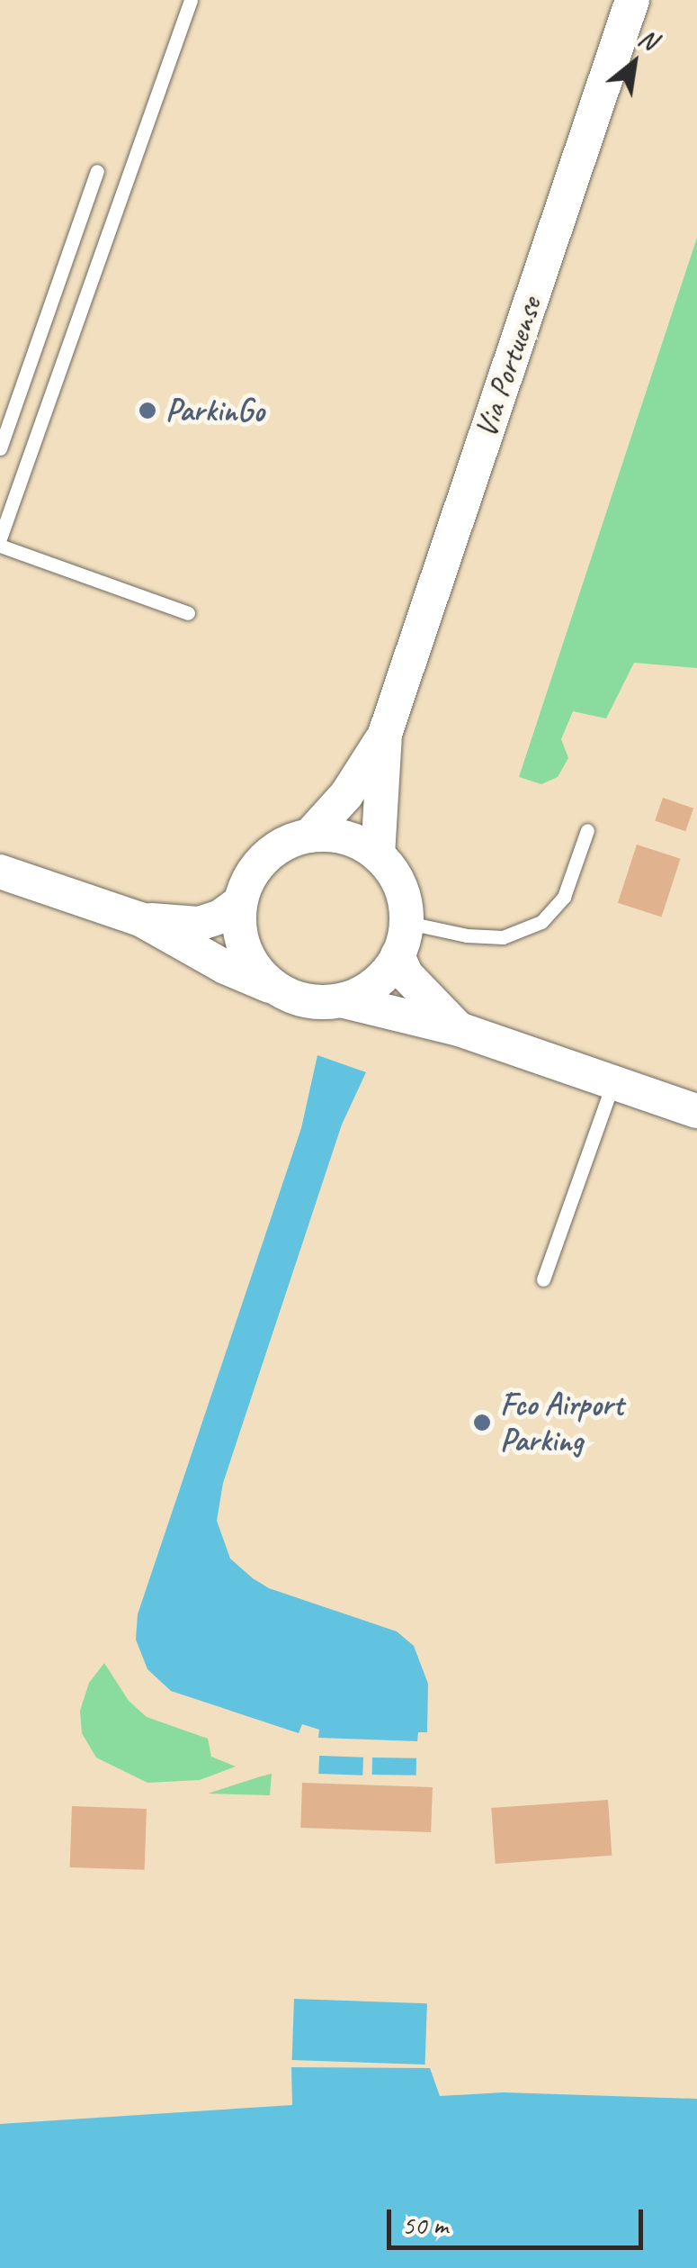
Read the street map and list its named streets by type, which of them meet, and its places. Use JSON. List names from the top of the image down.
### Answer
{
  "streets": {
    "street": ["Via Portuense"]
  },
  "places": ["ParkinGo", "Fco Airport Parking"],
  "scale_bar": "50 m",
  "north": "top right"
}
